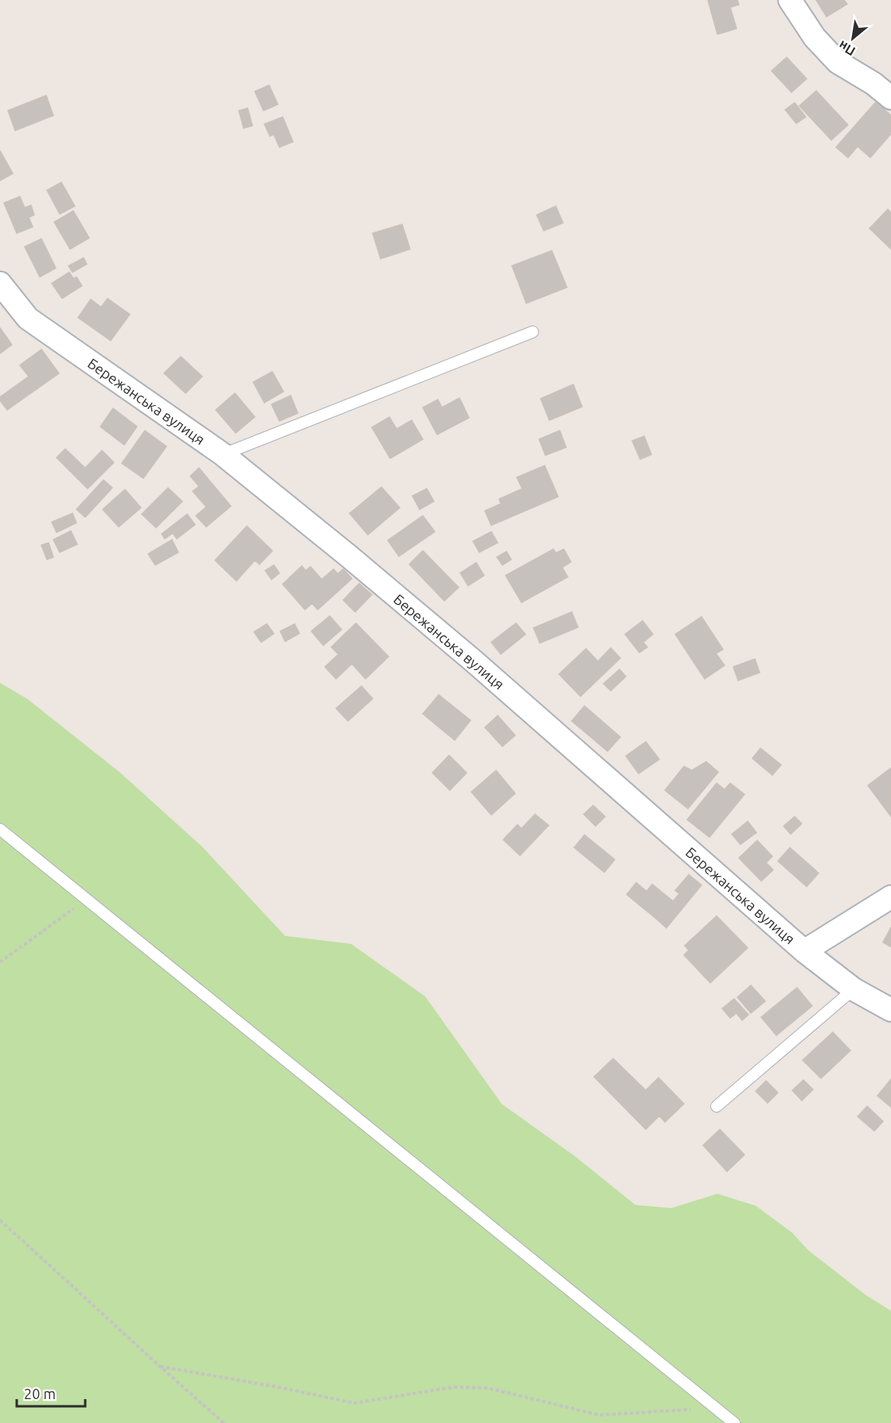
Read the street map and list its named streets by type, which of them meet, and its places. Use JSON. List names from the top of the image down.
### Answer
{
  "streets": {
    "street": ["Бережанська вулиця"]
  },
  "scale_bar": "20 m",
  "north": "bottom left"
}
